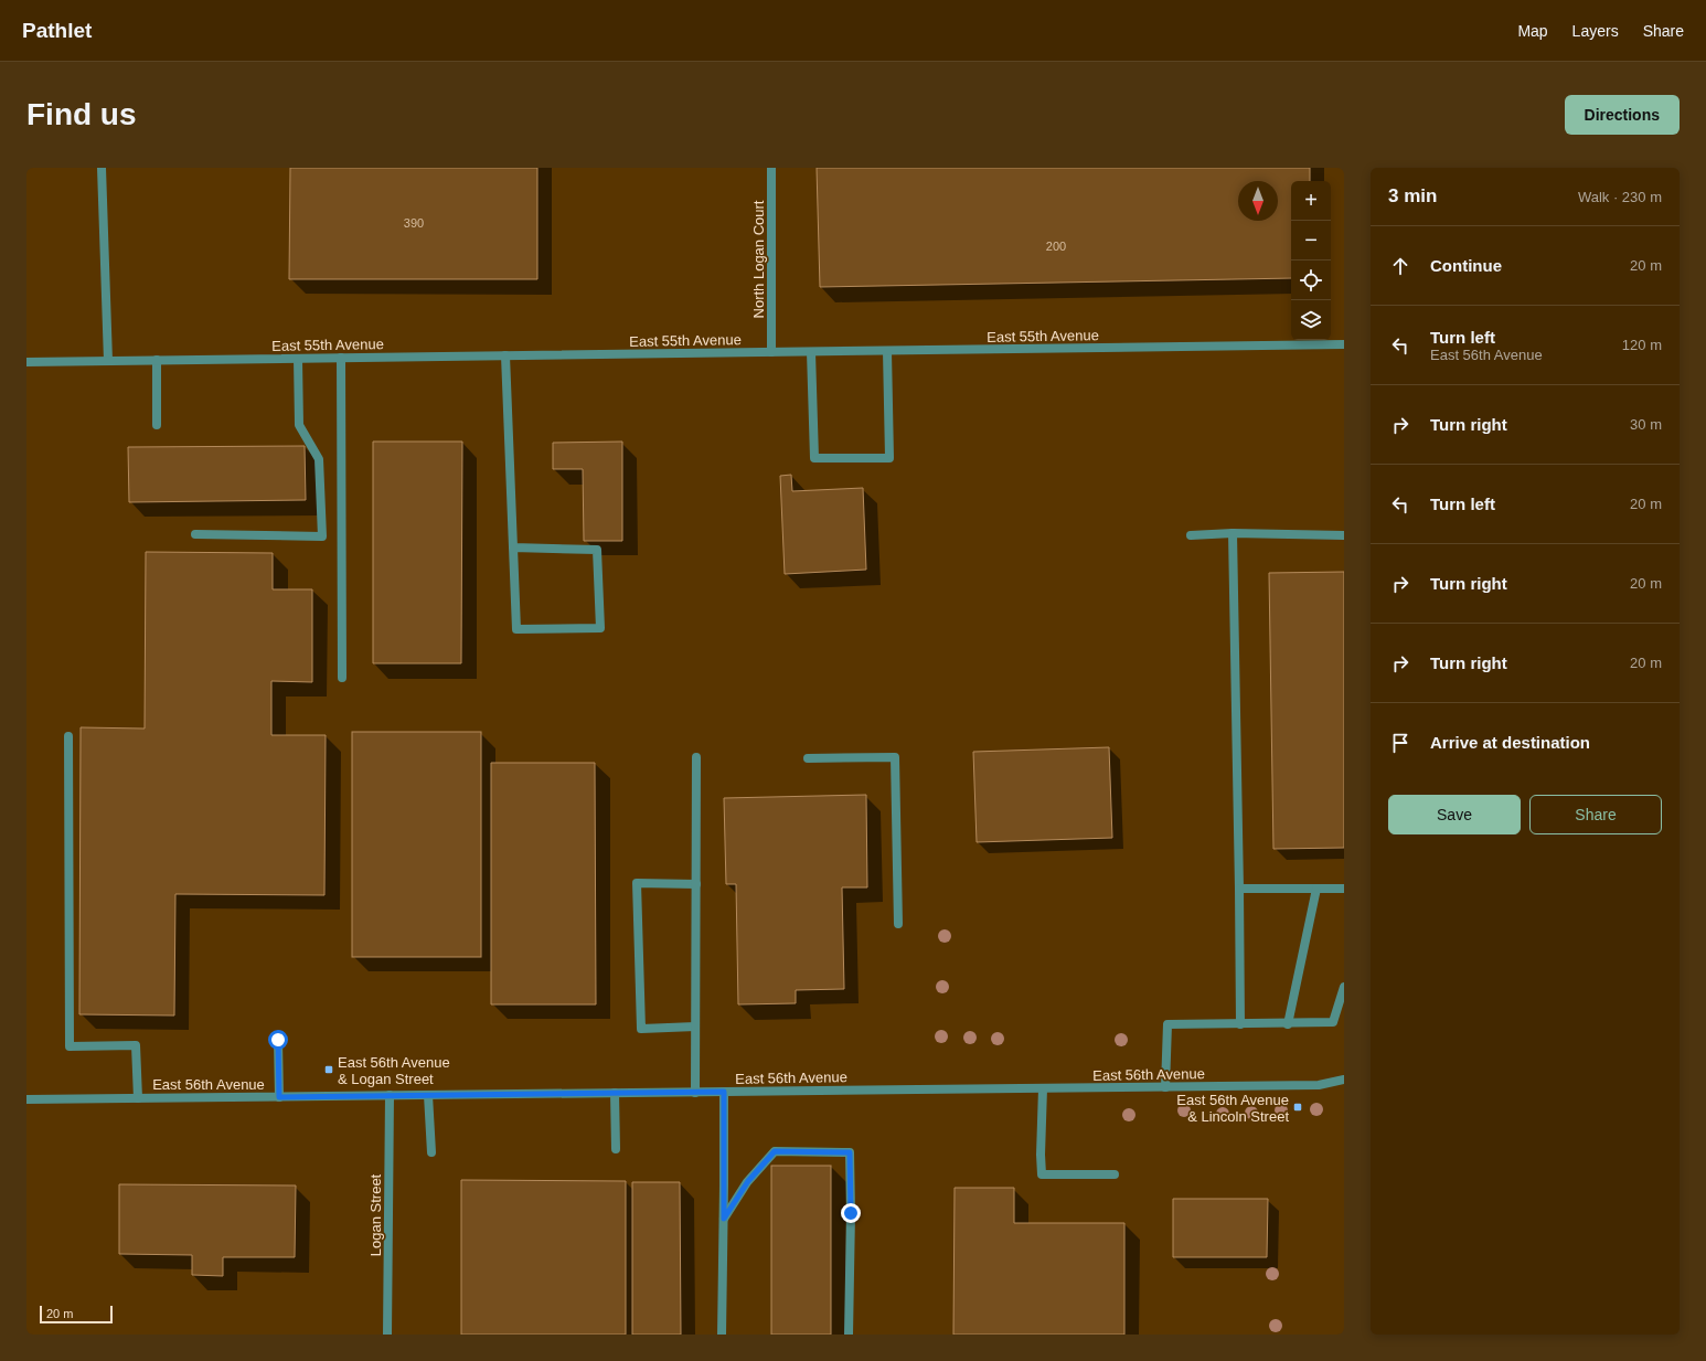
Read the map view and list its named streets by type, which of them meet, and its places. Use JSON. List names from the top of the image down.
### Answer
{
  "streets": {
    "street": [
      "North Logan Court",
      "East 55th Avenue",
      "East 56th Avenue",
      "Logan Street"
    ]
  },
  "crossings": [
    ["North Logan Court", "East 55th Avenue"],
    ["East 56th Avenue", "Logan Street"]
  ],
  "places": {
    "transit": ["East 56th Avenue & Logan Street", "East 56th Avenue & Lincoln Street"]
  },
  "house_numbers": ["390", "200"],
  "scale_bar": "20 m",
  "north": "bottom",
  "page": {
    "header": "Pathlet",
    "nav": ["Map", "Layers", "Share"],
    "buttons": [
      "Directions",
      ["Save", "Share"]
    ],
    "title": "Find us",
    "heading": ["3 min", "Walk · 230 m"],
    "map_buttons": ["+", "−"],
    "list": [
      ["Continue", "20 m"],
      ["Turn left", "East 56th Avenue", "120 m"],
      ["Turn right", "30 m"],
      ["Turn left", "20 m"],
      ["Turn right", "20 m"],
      ["Turn right", "20 m"],
      "Arrive at destination"
    ],
    "scale": "20 m"
  }
}
